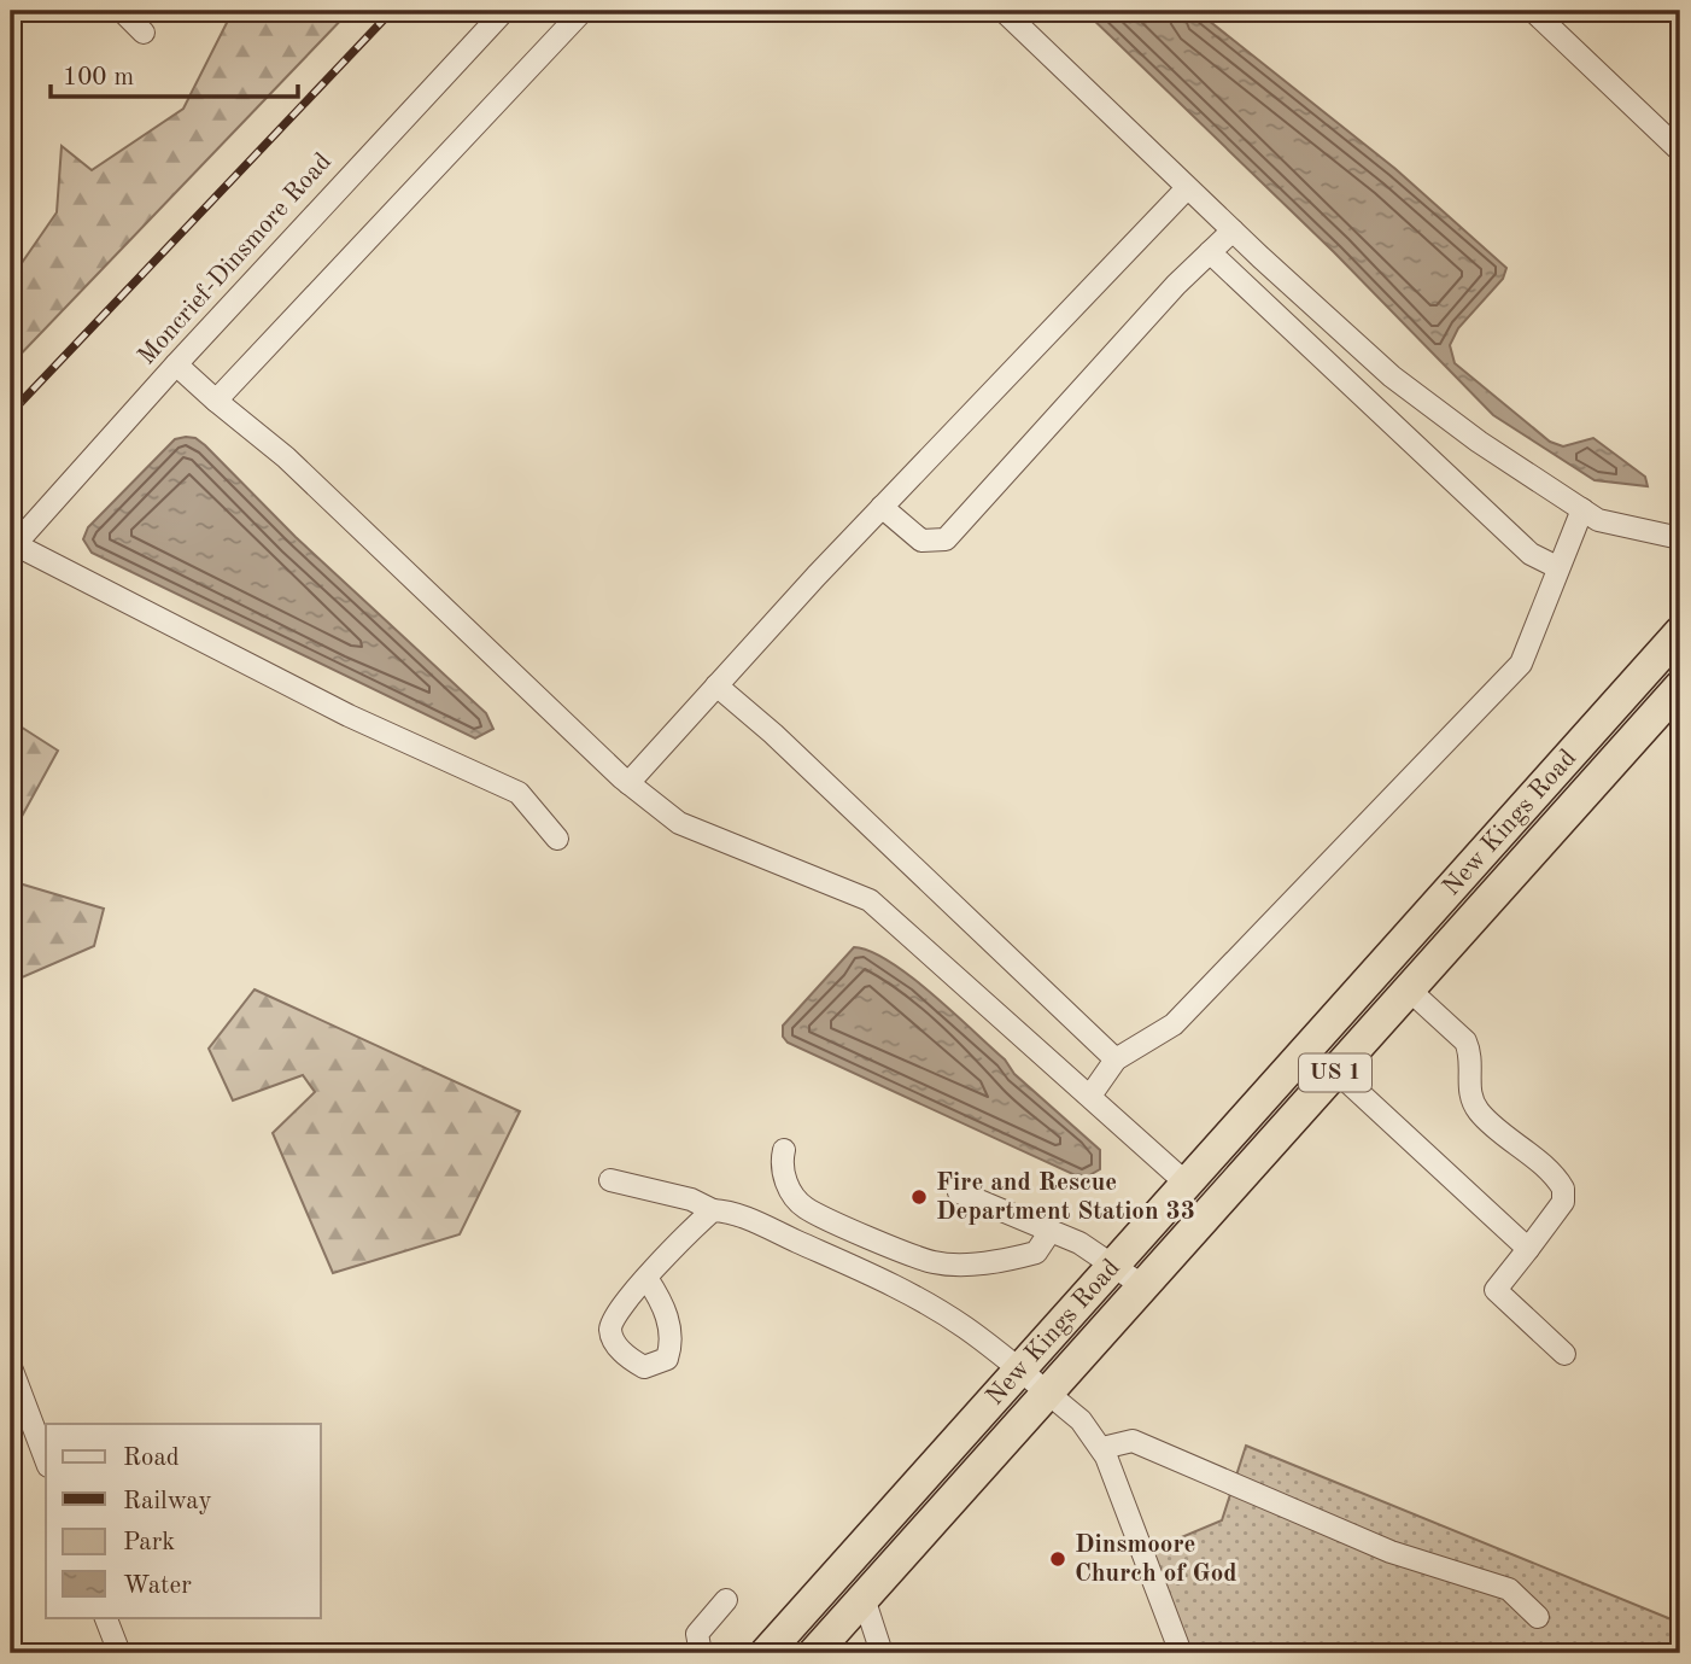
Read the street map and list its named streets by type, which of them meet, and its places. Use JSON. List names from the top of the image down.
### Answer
{
  "streets": {
    "highway": ["New Kings Road", "US 1"],
    "street": ["Moncrief-Dinsmore Road"]
  },
  "places": ["Fire and Rescue Department Station 33", "Dinsmoore Church of God"],
  "legend": [
    "Road",
    "Railway",
    "Park",
    "Water"
  ],
  "scale_bar": "100 m"
}
